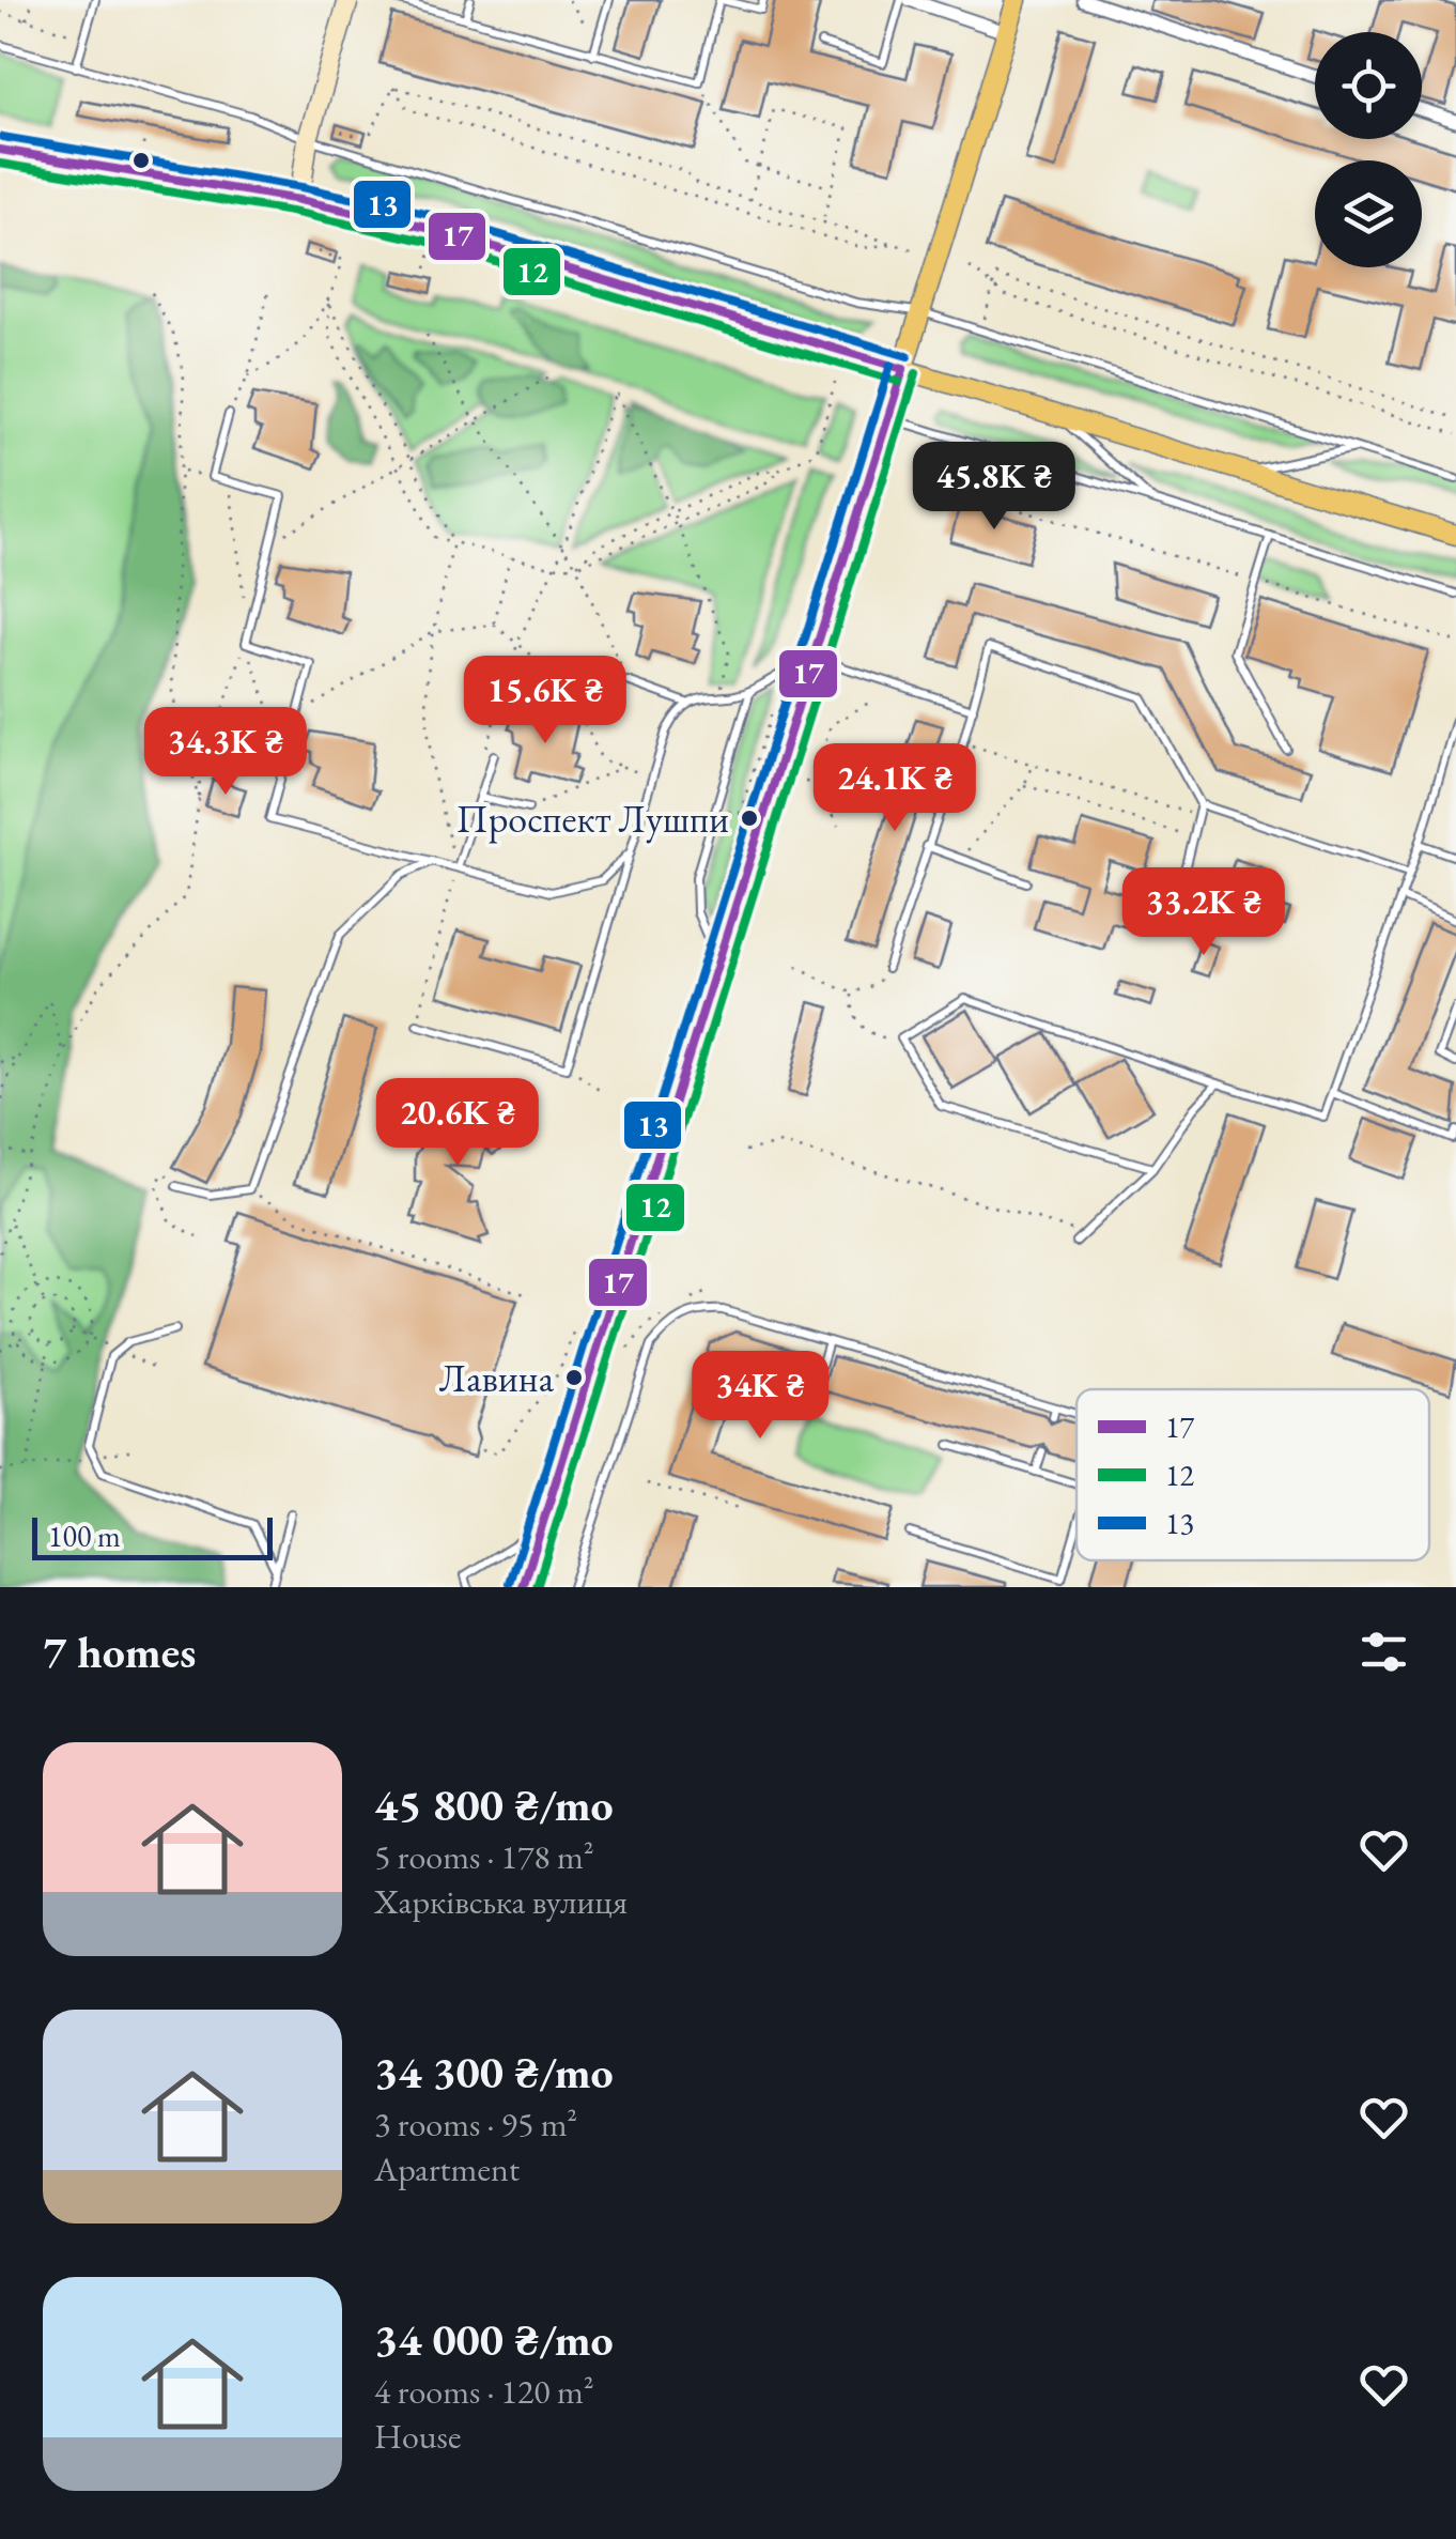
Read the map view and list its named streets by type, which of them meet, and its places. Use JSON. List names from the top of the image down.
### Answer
{
  "places": ["Проспект Лушпи", "Лавина"],
  "lines": ["transit line 13", "transit line 17", "transit line 12"],
  "legend": ["17", "12", "13"],
  "scale_bar": "100 m",
  "page": {
    "price": [
      "45.8K ₴",
      "15.6K ₴",
      "34.3K ₴",
      "24.1K ₴",
      "33.2K ₴",
      "20.6K ₴",
      "34K ₴"
    ],
    "scale": "100 m",
    "heading": "7 homes",
    "list": [
      {
        "name": "45 800 ₴/mo",
        "note": "5 rooms · 178 m² · Харківська вулиця"
      },
      {
        "name": "34 300 ₴/mo",
        "note": "3 rooms · 95 m² · Apartment"
      },
      {
        "name": "34 000 ₴/mo",
        "note": "4 rooms · 120 m² · House"
      }
    ]
  }
}
